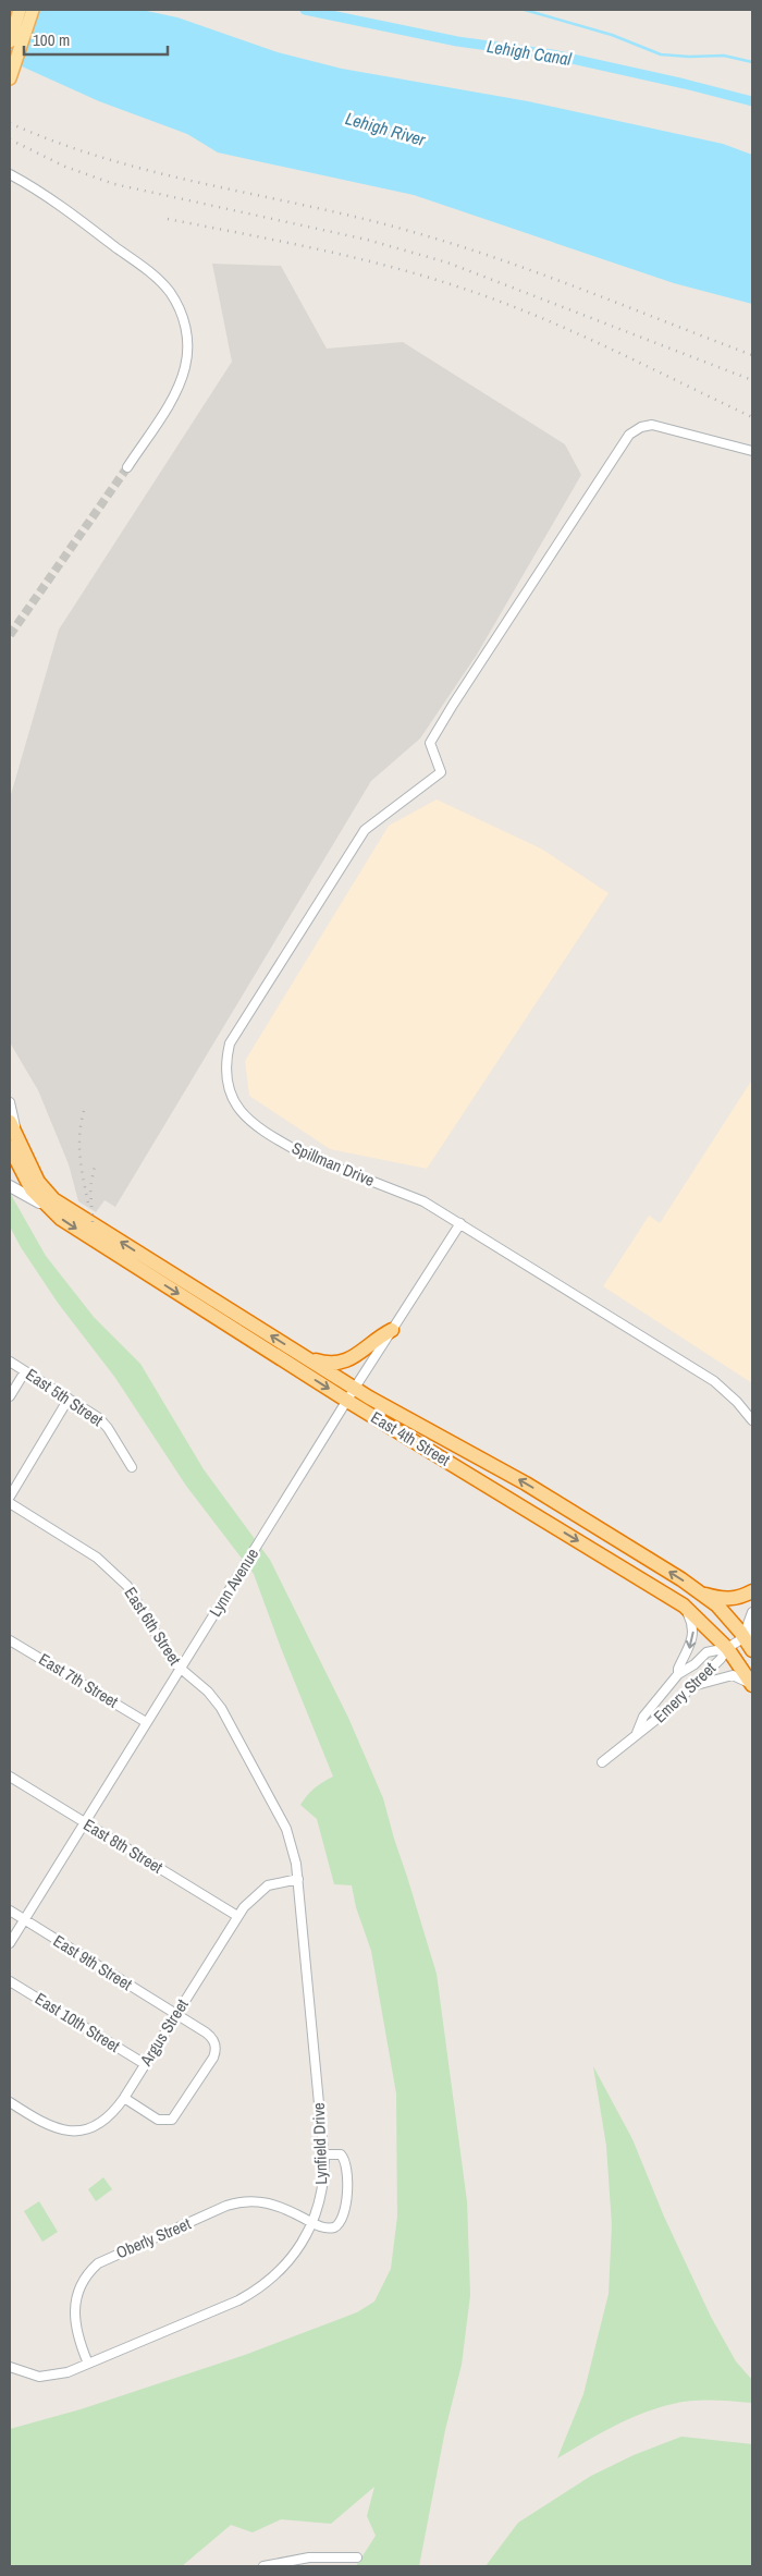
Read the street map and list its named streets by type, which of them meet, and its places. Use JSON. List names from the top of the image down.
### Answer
{
  "streets": {
    "highway": ["East 4th Street"],
    "street": [
      "Spillman Drive",
      "East 5th Street",
      "Lynn Avenue",
      "East 6th Street",
      "East 7th Street",
      "Emery Street",
      "East 8th Street",
      "East 9th Street",
      "East 10th Street",
      "Argus Street",
      "Lynfield Drive",
      "Oberly Street"
    ]
  },
  "crossings": [
    ["Spillman Drive", "Lynn Avenue"],
    ["East 4th Street", "Lynn Avenue"],
    ["East 4th Street", "Emery Street"],
    ["Lynn Avenue", "East 6th Street"],
    ["Lynn Avenue", "East 7th Street"],
    ["Lynn Avenue", "East 8th Street"],
    ["Lynn Avenue", "East 9th Street"],
    ["East 6th Street", "Argus Street"],
    ["East 6th Street", "Lynfield Drive"],
    ["East 8th Street", "Argus Street"],
    ["East 9th Street", "Argus Street"],
    ["East 10th Street", "Argus Street"],
    ["Argus Street", "Lynfield Drive"],
    ["Lynfield Drive", "Oberly Street"]
  ],
  "water": ["Lehigh Canal", "Lehigh River"],
  "scale_bar": "100 m"
}
